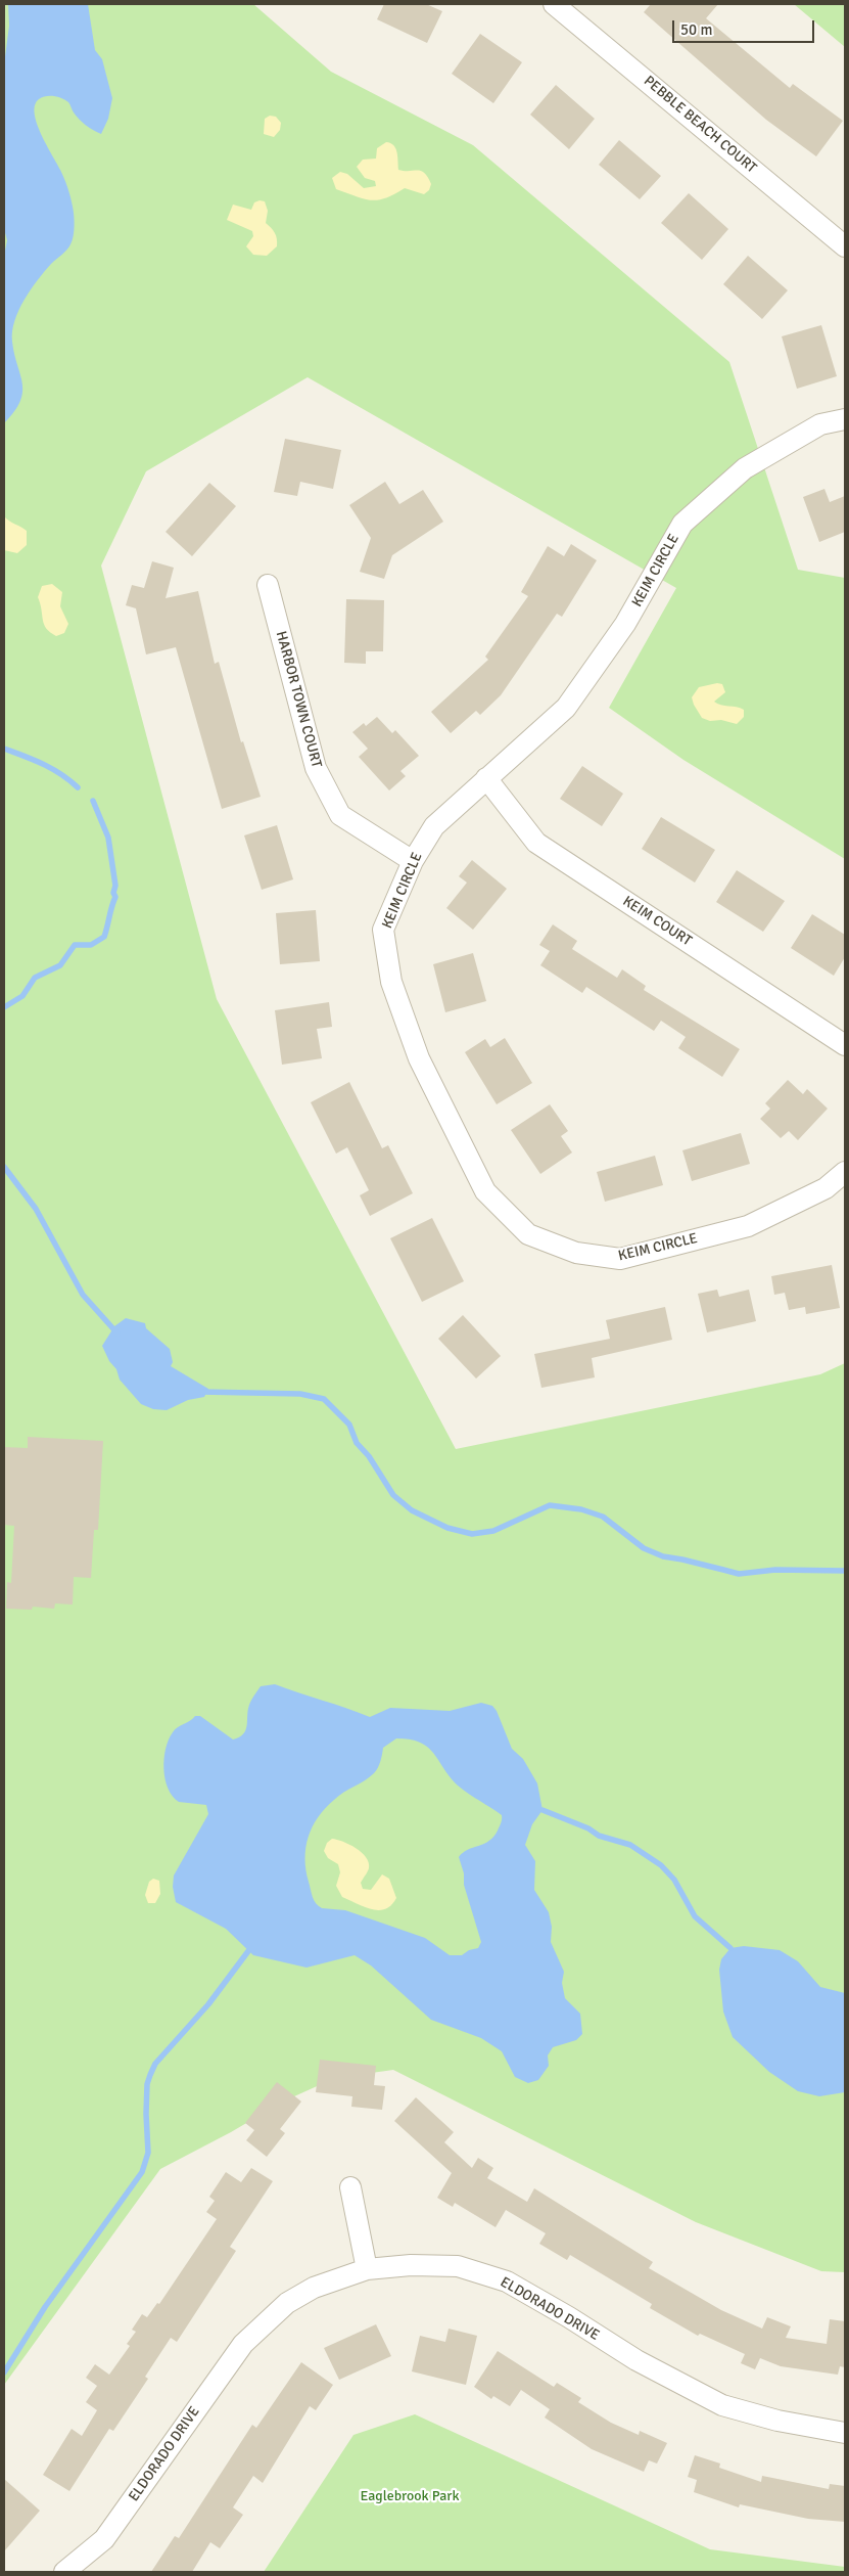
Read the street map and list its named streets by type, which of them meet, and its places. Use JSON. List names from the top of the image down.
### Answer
{
  "streets": {
    "street": [
      "PEBBLE BEACH COURT",
      "KEIM CIRCLE",
      "HARBOR TOWN COURT",
      "KEIM COURT",
      "ELDORADO DRIVE"
    ]
  },
  "crossings": [
    ["KEIM CIRCLE", "HARBOR TOWN COURT"],
    ["KEIM CIRCLE", "KEIM COURT"]
  ],
  "parks": ["Eaglebrook Park"],
  "scale_bar": "50 m"
}
